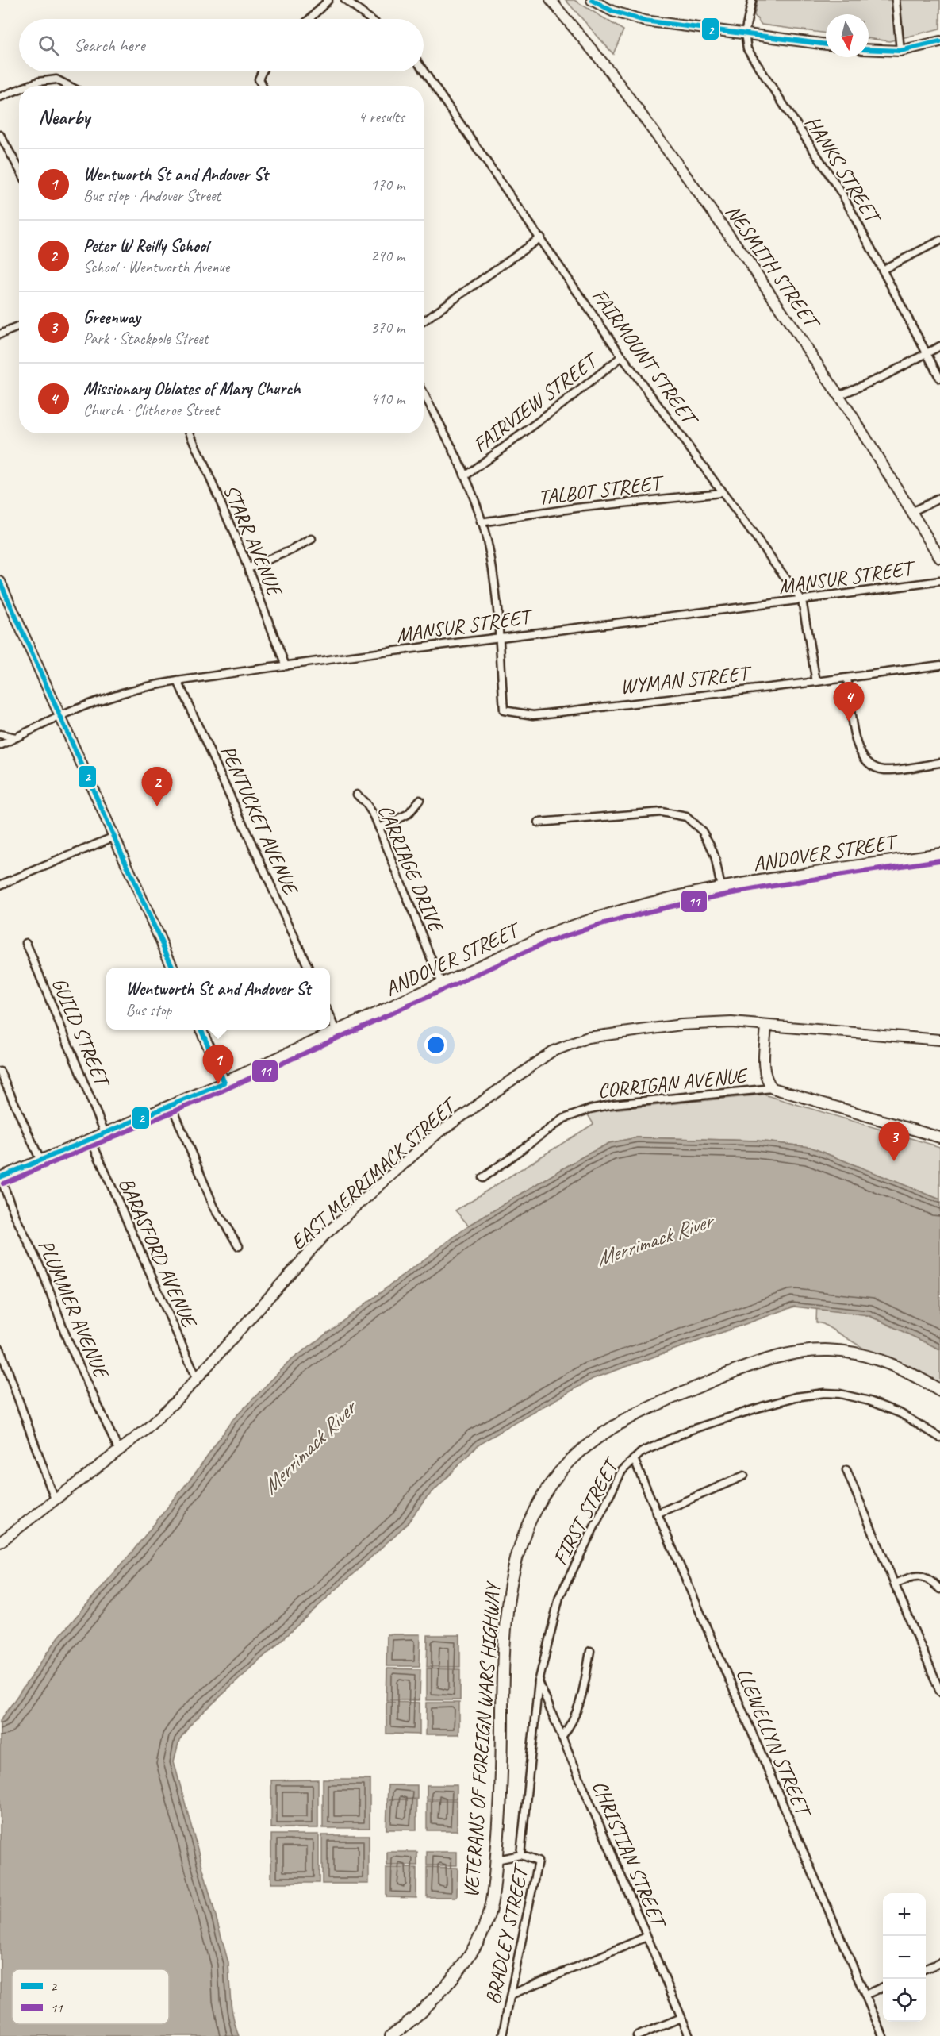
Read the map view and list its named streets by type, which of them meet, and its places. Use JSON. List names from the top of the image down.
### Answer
{
  "streets": {
    "main road": ["VETERANS OF FOREIGN WARS HIGHWAY"],
    "street": [
      "HANKS STREET",
      "NESMITH STREET",
      "FAIRMOUNT STREET",
      "FAIRVIEW STREET",
      "TALBOT STREET",
      "STARR AVENUE",
      "MANSUR STREET",
      "WYMAN STREET",
      "PENTUCKET AVENUE",
      "ANDOVER STREET",
      "CARRIAGE DRIVE",
      "GUILD STREET",
      "CORRIGAN AVENUE",
      "EAST MERRIMACK STREET",
      "BARASFORD AVENUE",
      "PLUMMER AVENUE",
      "FIRST STREET",
      "LLEWELLYN STREET",
      "CHRISTIAN STREET",
      "BRADLEY STREET"
    ]
  },
  "crossings": [
    ["FAIRMOUNT STREET", "FAIRVIEW STREET"],
    ["FAIRMOUNT STREET", "TALBOT STREET"],
    ["FAIRMOUNT STREET", "MANSUR STREET"],
    ["FAIRMOUNT STREET", "WYMAN STREET"],
    ["STARR AVENUE", "MANSUR STREET"],
    ["MANSUR STREET", "WYMAN STREET"],
    ["MANSUR STREET", "PENTUCKET AVENUE"],
    ["ANDOVER STREET", "CARRIAGE DRIVE"],
    ["ANDOVER STREET", "GUILD STREET"],
    ["ANDOVER STREET", "BARASFORD AVENUE"],
    ["ANDOVER STREET", "PLUMMER AVENUE"],
    ["EAST MERRIMACK STREET", "BARASFORD AVENUE"],
    ["EAST MERRIMACK STREET", "PLUMMER AVENUE"],
    ["FIRST STREET", "LLEWELLYN STREET"],
    ["FIRST STREET", "CHRISTIAN STREET"],
    ["FIRST STREET", "BRADLEY STREET"]
  ],
  "water": ["Merrimack River"],
  "lines": ["transit line 2", "transit line 11"],
  "legend": ["2", "11"],
  "north": "bottom",
  "page": {
    "search": "Search here",
    "heading": ["Nearby", "4 results"],
    "list": [
      {
        "mark": "1",
        "name": "Wentworth St and Andover St",
        "note": "Bus stop · Andover Street",
        "value": "170 m"
      },
      {
        "mark": "2",
        "name": "Peter W Reilly School",
        "note": "School · Wentworth Avenue",
        "value": "290 m"
      },
      {
        "mark": "3",
        "name": "Greenway",
        "note": "Park · Stackpole Street",
        "value": "370 m"
      },
      {
        "mark": "4",
        "name": "Missionary Oblates of Mary Church",
        "note": "Church · Clitheroe Street",
        "value": "410 m"
      }
    ],
    "pins": [
      "4",
      "2",
      "1",
      "3"
    ],
    "popup": ["Wentworth St and Andover St", "Bus stop"],
    "map_buttons": ["+", "−"]
  }
}
